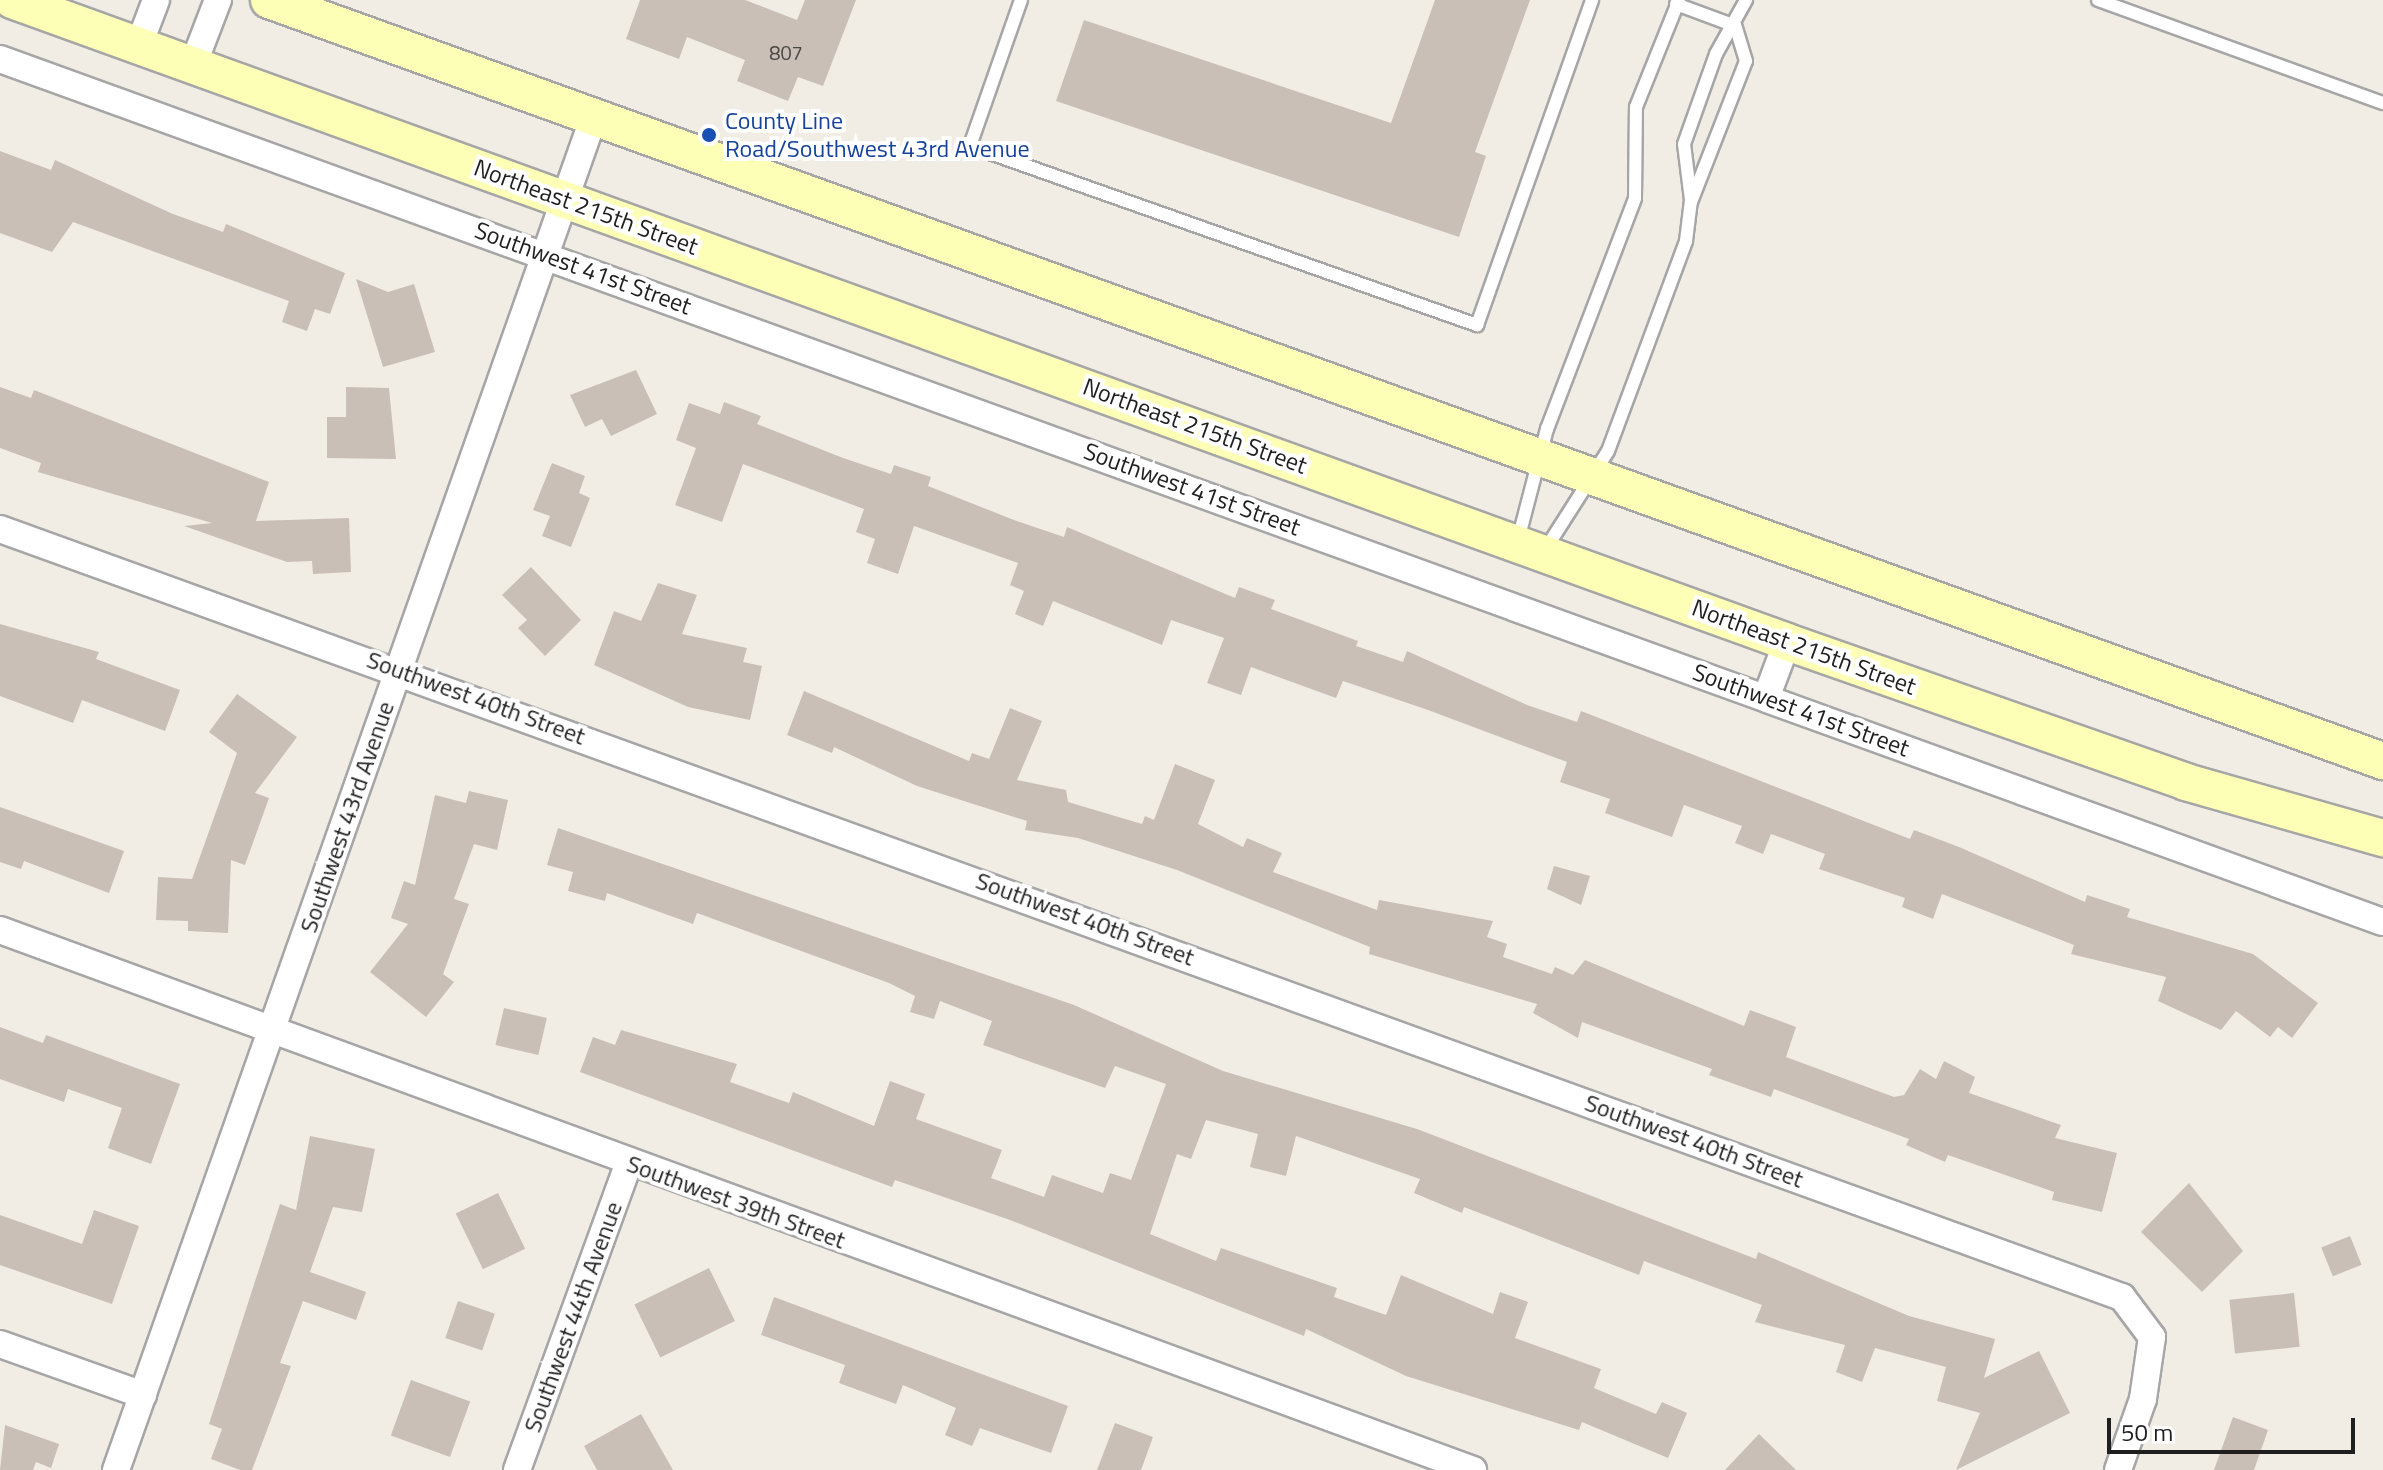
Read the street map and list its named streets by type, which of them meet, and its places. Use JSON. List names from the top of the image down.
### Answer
{
  "streets": {
    "street": [
      "Northeast 215th Street",
      "Southwest 41st Street",
      "Southwest 40th Street",
      "Southwest 43rd Avenue",
      "Southwest 39th Street",
      "Southwest 44th Avenue"
    ]
  },
  "crossings": [
    ["Northeast 215th Street", "Southwest 43rd Avenue"],
    ["Southwest 41st Street", "Southwest 43rd Avenue"],
    ["Southwest 40th Street", "Southwest 43rd Avenue"],
    ["Southwest 43rd Avenue", "Southwest 39th Street"],
    ["Southwest 39th Street", "Southwest 44th Avenue"]
  ],
  "places": ["County Line Road/Southwest 43rd Avenue"],
  "house_numbers": ["807"],
  "scale_bar": "50 m"
}
